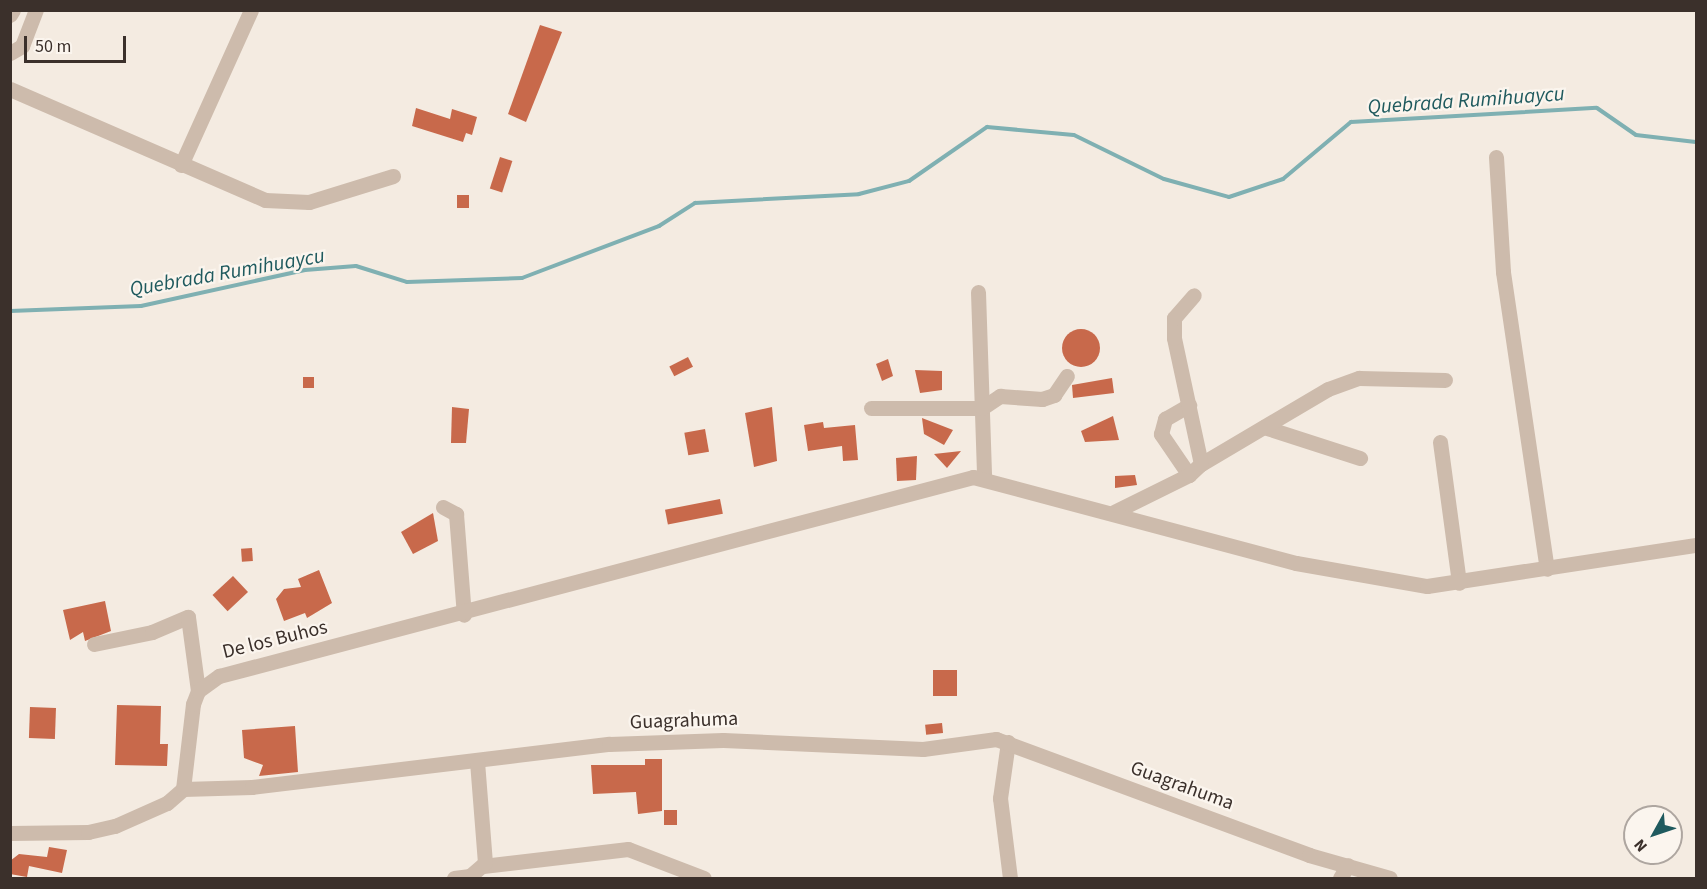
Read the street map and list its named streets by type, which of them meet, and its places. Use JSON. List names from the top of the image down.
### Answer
{
  "streets": {
    "street": ["De los Buhos", "Guagrahuma"]
  },
  "water": ["Quebrada Rumihuaycu"],
  "scale_bar": "50 m",
  "north": "bottom left"
}
